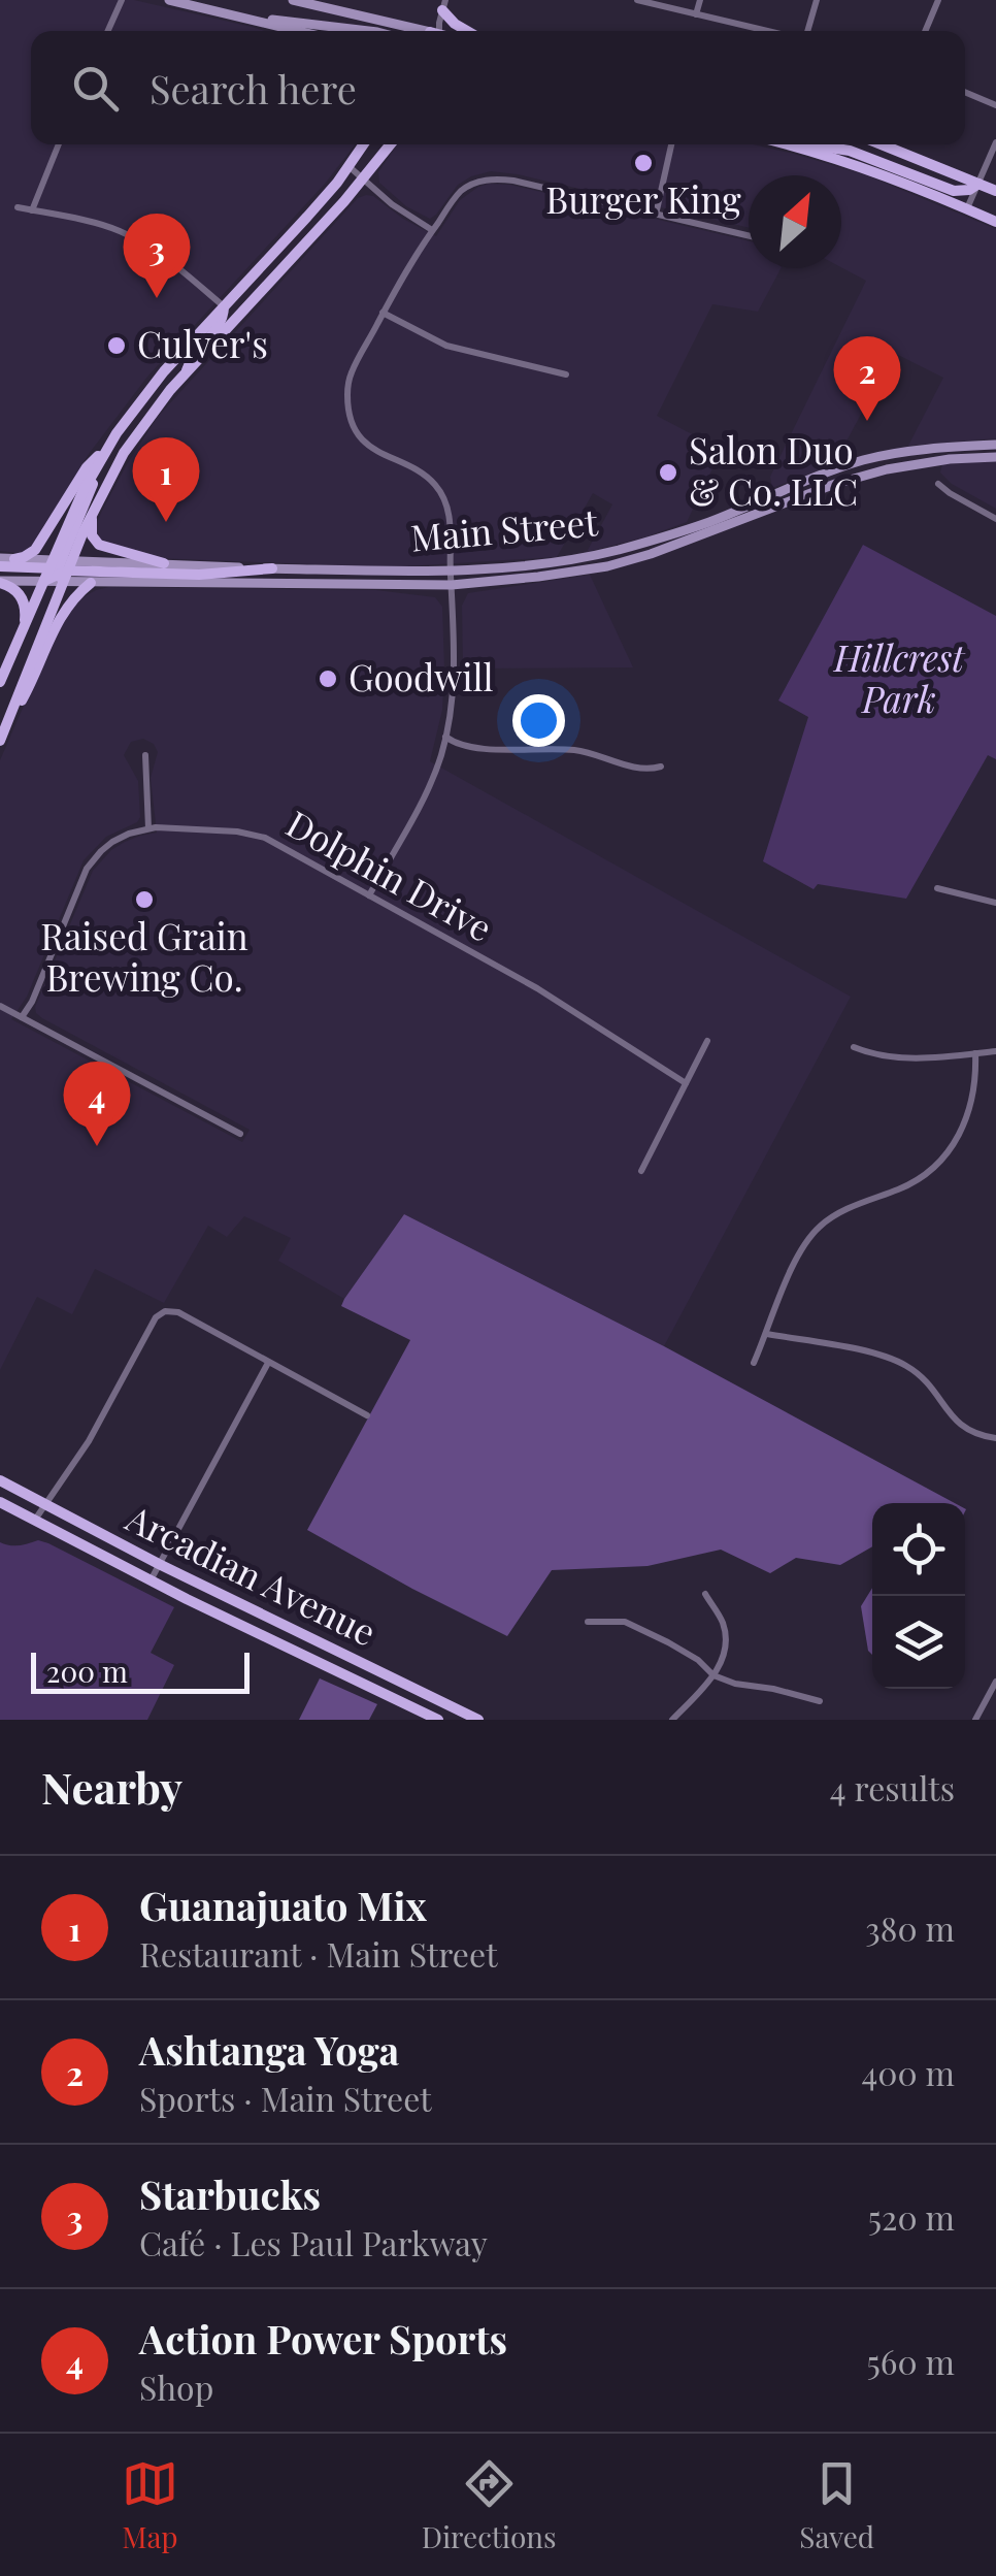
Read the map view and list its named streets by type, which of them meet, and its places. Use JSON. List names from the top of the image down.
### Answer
{
  "streets": {
    "main road": ["Main Street", "Arcadian Avenue"],
    "street": ["Dolphin Drive"]
  },
  "parks": ["Hillcrest Park"],
  "places": [
    "Burger King",
    "Culver's",
    "Salon Duo & Co. LLC",
    "Goodwill",
    "Raised Grain Brewing Co."
  ],
  "scale_bar": "200 m",
  "north": "top right",
  "page": {
    "search": "Search here",
    "pins": [
      "3",
      "2",
      "1",
      "4"
    ],
    "scale": "200 m",
    "heading": ["Nearby", "4 results"],
    "list": [
      {
        "mark": "1",
        "name": "Guanajuato Mix",
        "note": "Restaurant · Main Street",
        "value": "380 m"
      },
      {
        "mark": "2",
        "name": "Ashtanga Yoga",
        "note": "Sports · Main Street",
        "value": "400 m"
      },
      {
        "mark": "3",
        "name": "Starbucks",
        "note": "Café · Les Paul Parkway",
        "value": "520 m"
      },
      {
        "mark": "4",
        "name": "Action Power Sports",
        "note": "Shop",
        "value": "560 m"
      }
    ],
    "nav": ["Map", "Directions", "Saved"]
  }
}
